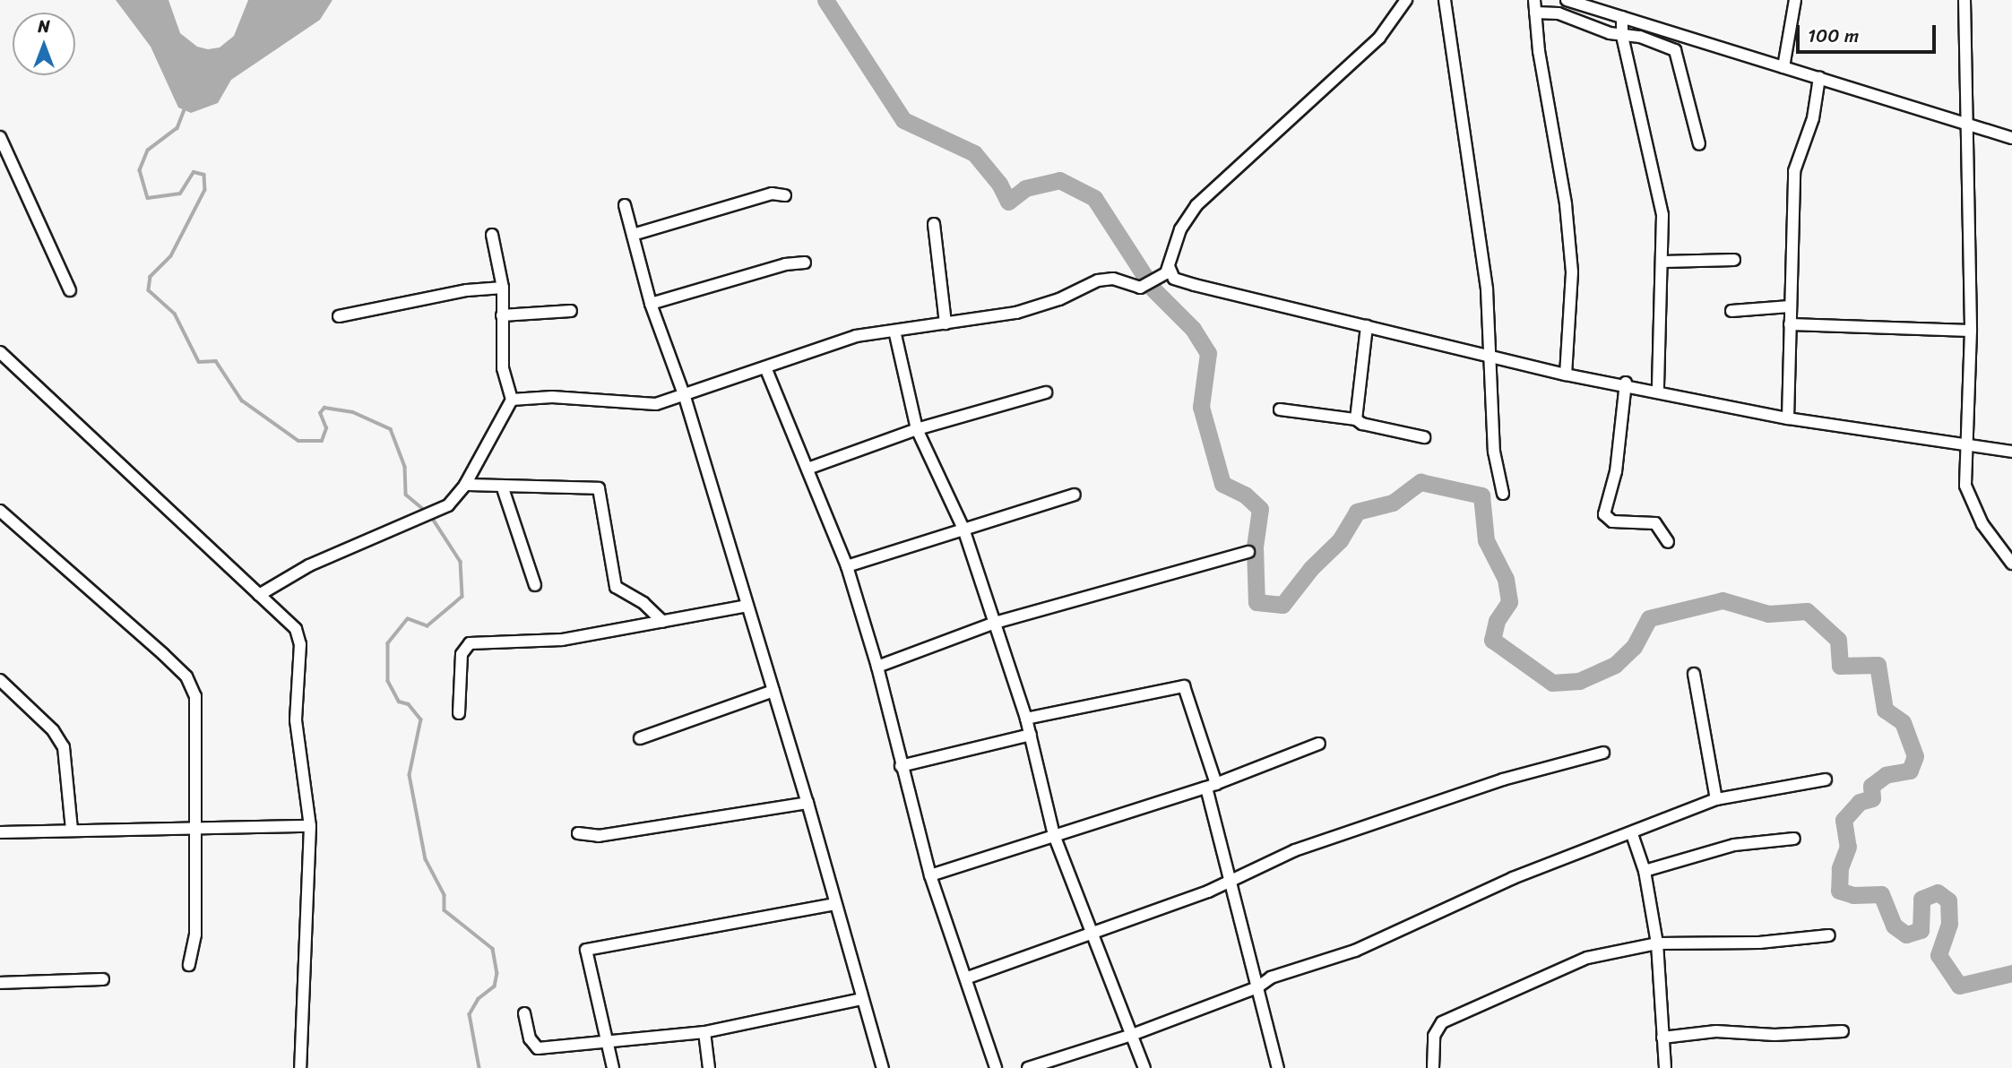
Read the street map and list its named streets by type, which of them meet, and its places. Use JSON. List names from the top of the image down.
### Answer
{
  "scale_bar": "100 m",
  "north": "top"
}
